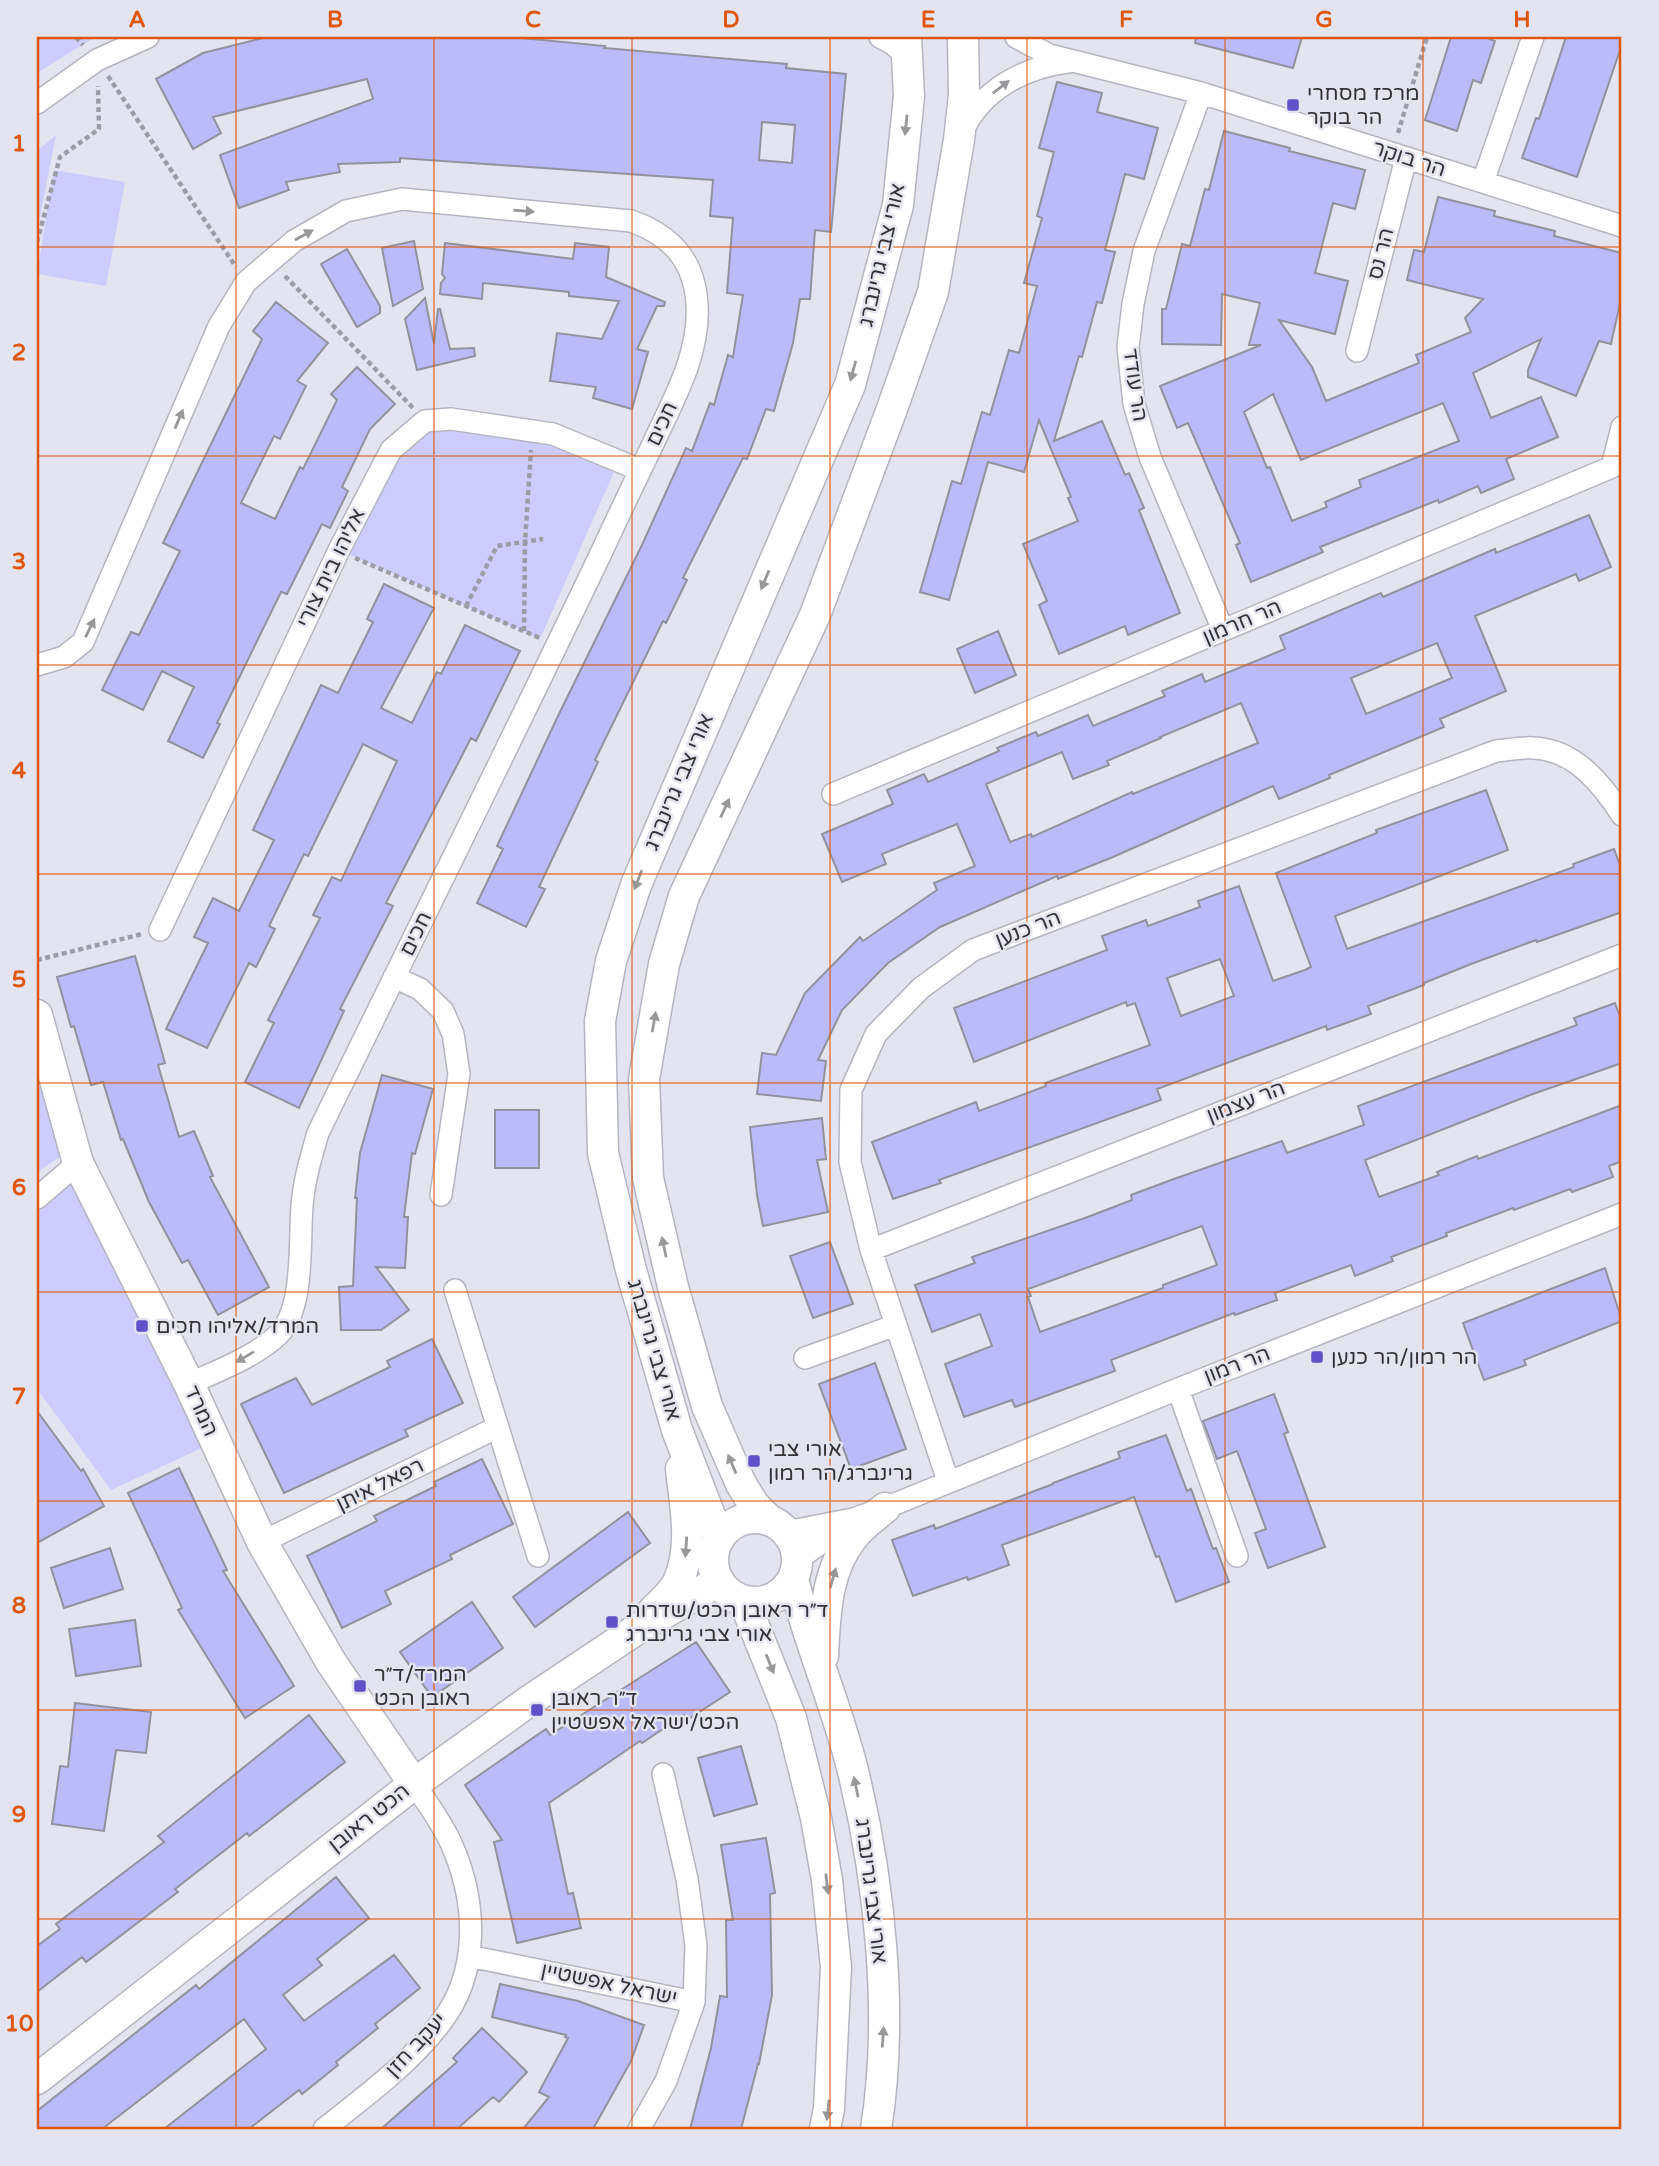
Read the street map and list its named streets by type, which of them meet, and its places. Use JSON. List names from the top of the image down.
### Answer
{
  "streets": {
    "main road": ["אורי צבי גרינברג", "המרד", "הכט ראובן"],
    "street": [
      "הר בוקר",
      "הר נס",
      "הר עודד",
      "חכים",
      "אליהו בית צורי",
      "הר חרמון",
      "הר כנען",
      "הר עצמון",
      "הר רמון",
      "רפאל איתן",
      "ישראל אפשטיין",
      "יעקב חזן"
    ]
  },
  "crossings": [
    ["הר בוקר", "הר נס"],
    ["הר בוקר", "אורי צבי גרינברג"],
    ["הר בוקר", "הר עודד"],
    ["אורי צבי גרינברג", "הר רמון"],
    ["אורי צבי גרינברג", "הכט ראובן"],
    ["הר עודד", "הר חרמון"],
    ["חכים", "המרד"],
    ["הר כנען", "הר עצמון"],
    ["הר כנען", "הר רמון"],
    ["הר רמון", "הכט ראובן"],
    ["המרד", "רפאל איתן"],
    ["המרד", "הכט ראובן"],
    ["המרד", "יעקב חזן"],
    ["הכט ראובן", "יעקב חזן"],
    ["ישראל אפשטיין", "יעקב חזן"]
  ],
  "places": {
    "transit": [
      "מרכז מסחרי הר בוקר",
      "המרד/אליהו חכים",
      "הר רמון/הר כנען",
      "אורי צבי גרינברג/הר רמון",
      "ד״ר ראובן הכט/שדרות אורי צבי גרינברג",
      "המרד/ד״ר ראובן הכט",
      "ד״ר ראובן הכט/ישראל אפשטיין"
    ]
  },
  "grid": {
    "columns": [
      "A",
      "B",
      "C",
      "D",
      "E",
      "F",
      "G",
      "H"
    ],
    "rows": [
      "1",
      "2",
      "3",
      "4",
      "5",
      "6",
      "7",
      "8",
      "9",
      "10"
    ]
  }
}
